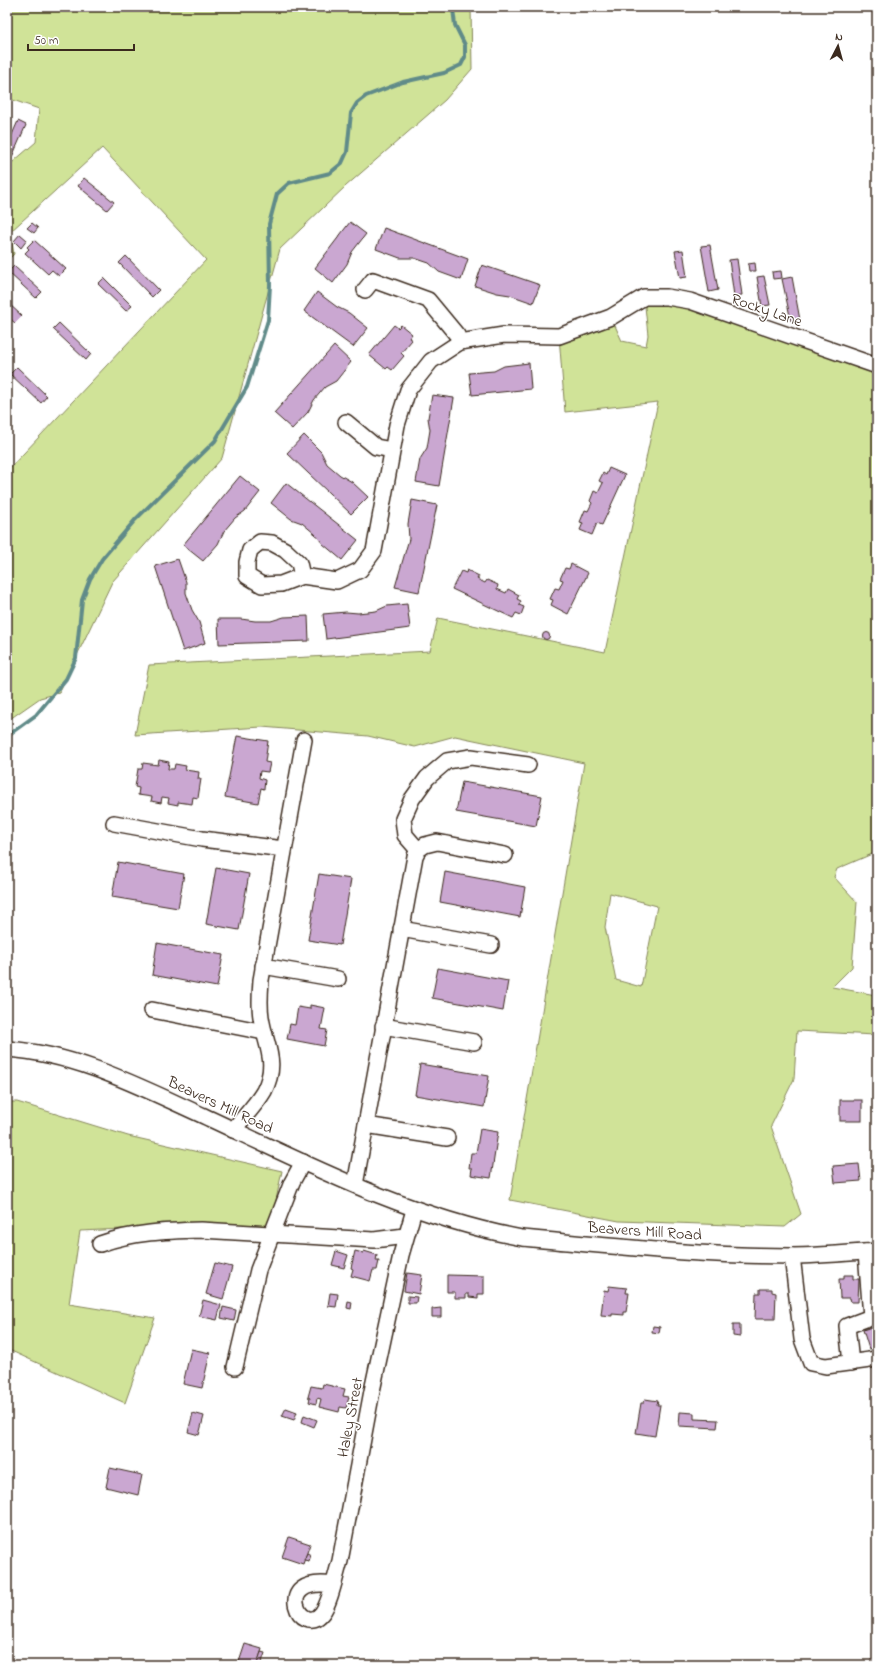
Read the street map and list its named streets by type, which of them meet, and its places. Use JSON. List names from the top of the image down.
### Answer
{
  "streets": {
    "street": ["Rocky Lane", "Beavers Mill Road", "Haley Street"]
  },
  "scale_bar": "50 m",
  "north": "top"
}
